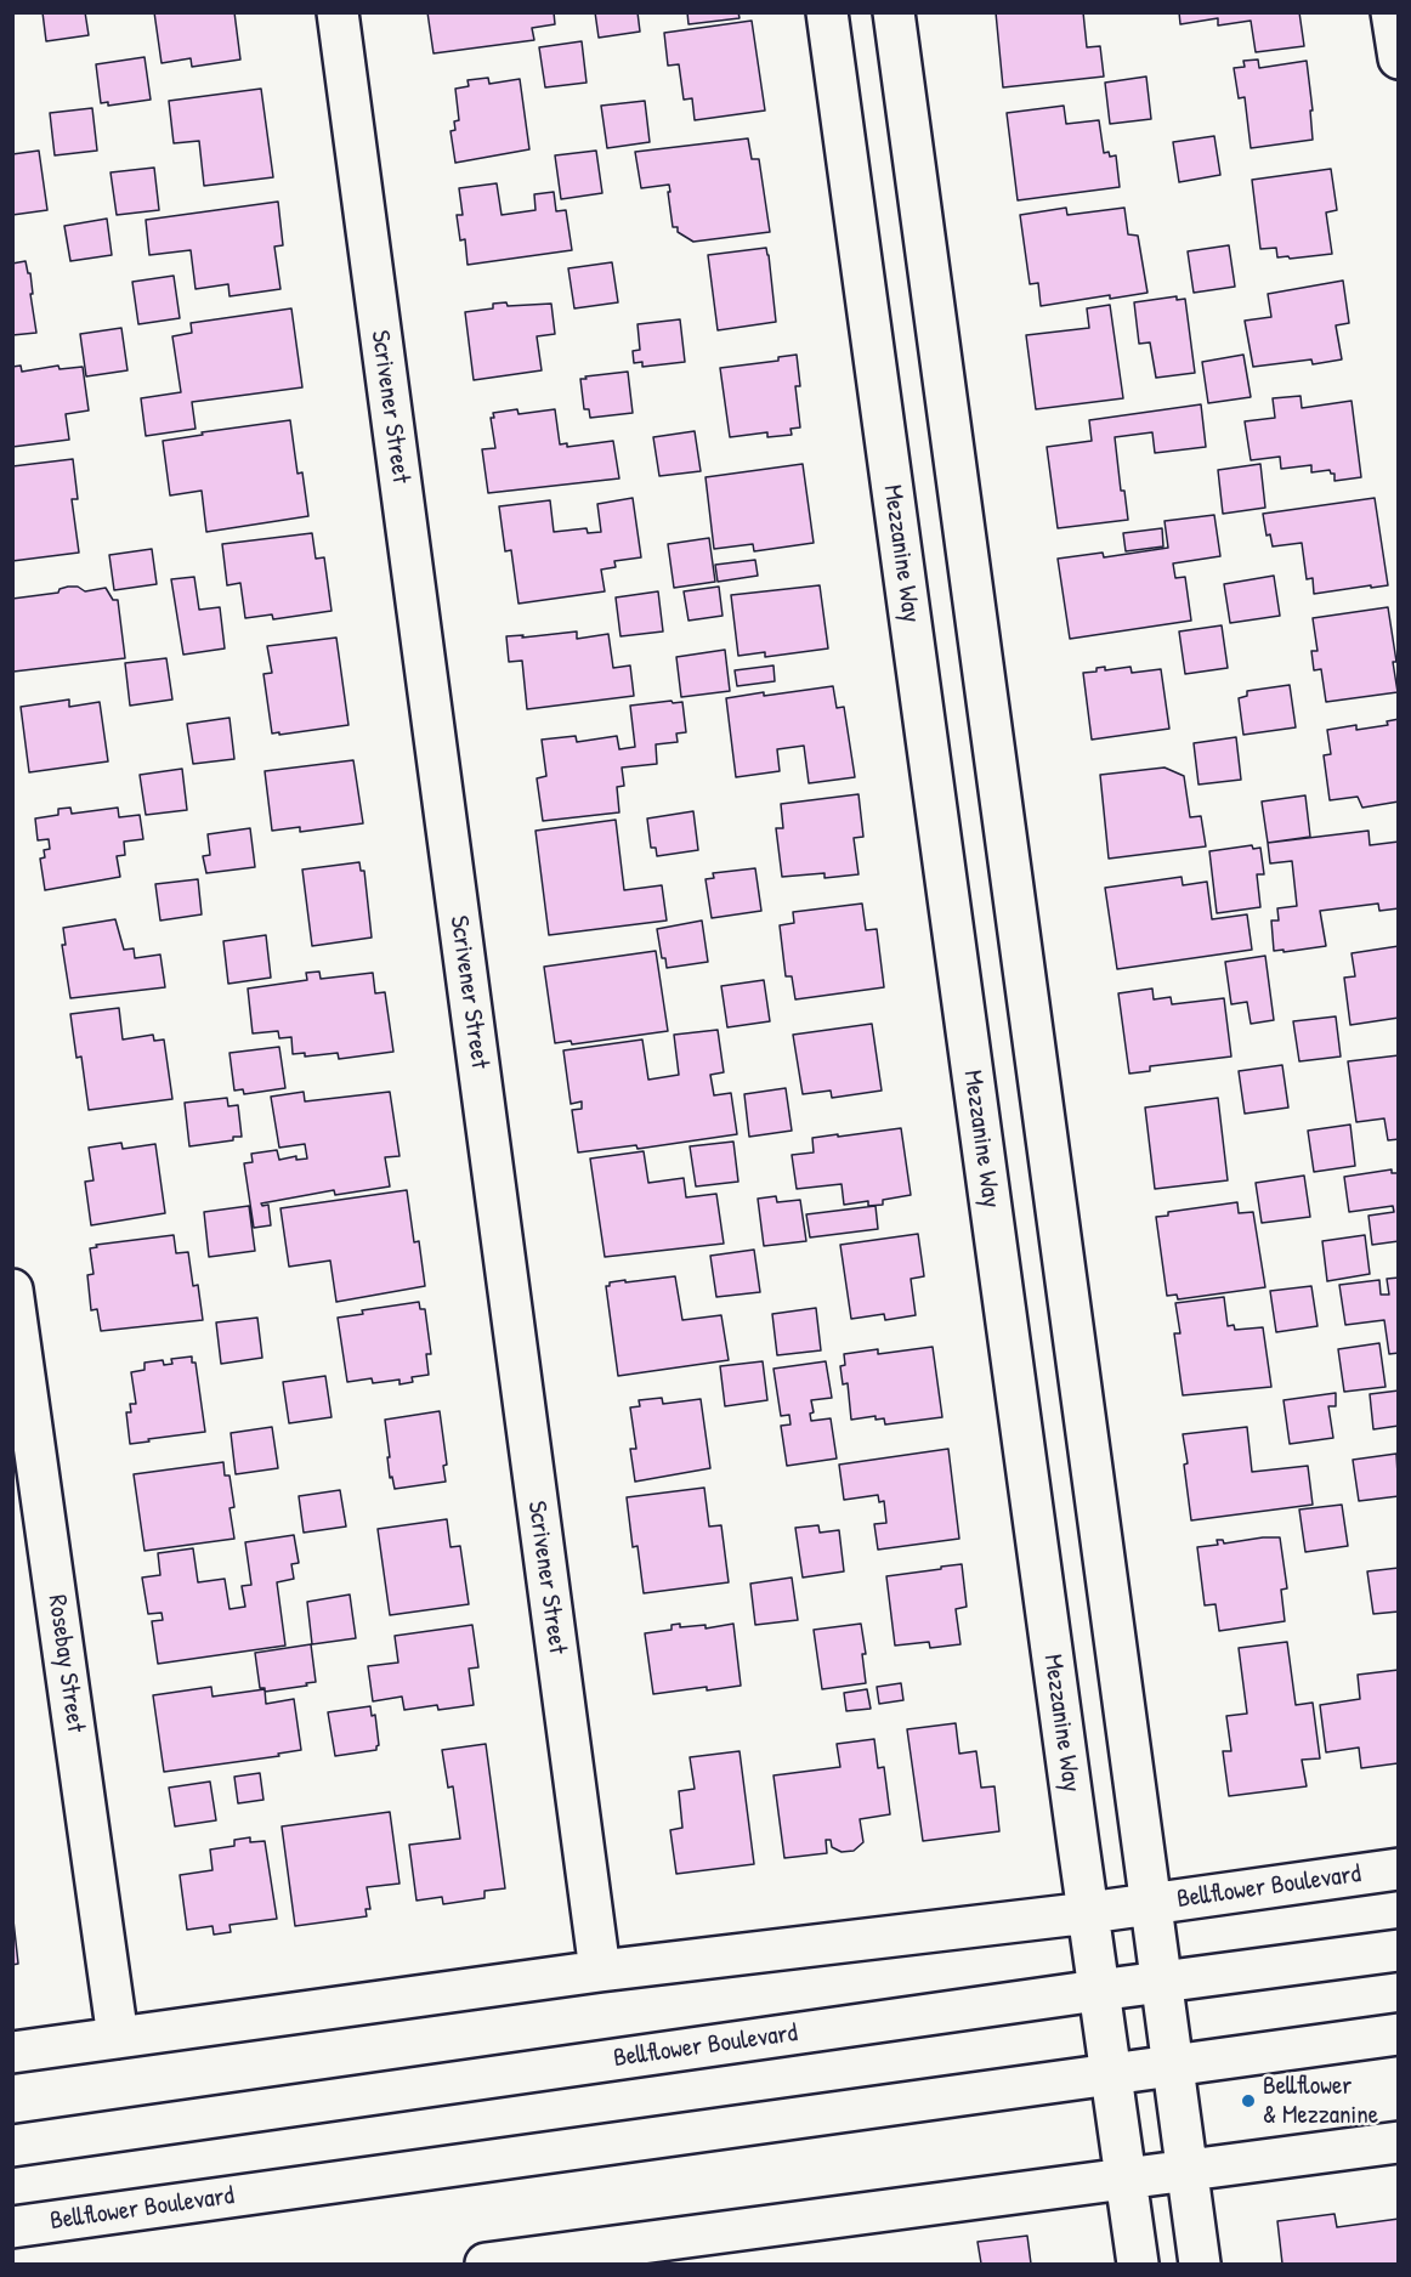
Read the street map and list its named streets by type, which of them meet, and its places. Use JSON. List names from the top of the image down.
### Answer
{
  "streets": {
    "street": [
      "Scrivener Street",
      "Mezzanine Way",
      "Rosebay Street",
      "Bellflower Boulevard"
    ]
  },
  "crossings": [
    ["Scrivener Street", "Bellflower Boulevard"],
    ["Mezzanine Way", "Bellflower Boulevard"],
    ["Rosebay Street", "Bellflower Boulevard"]
  ],
  "places": ["Bellflower & Mezzanine"]
}
